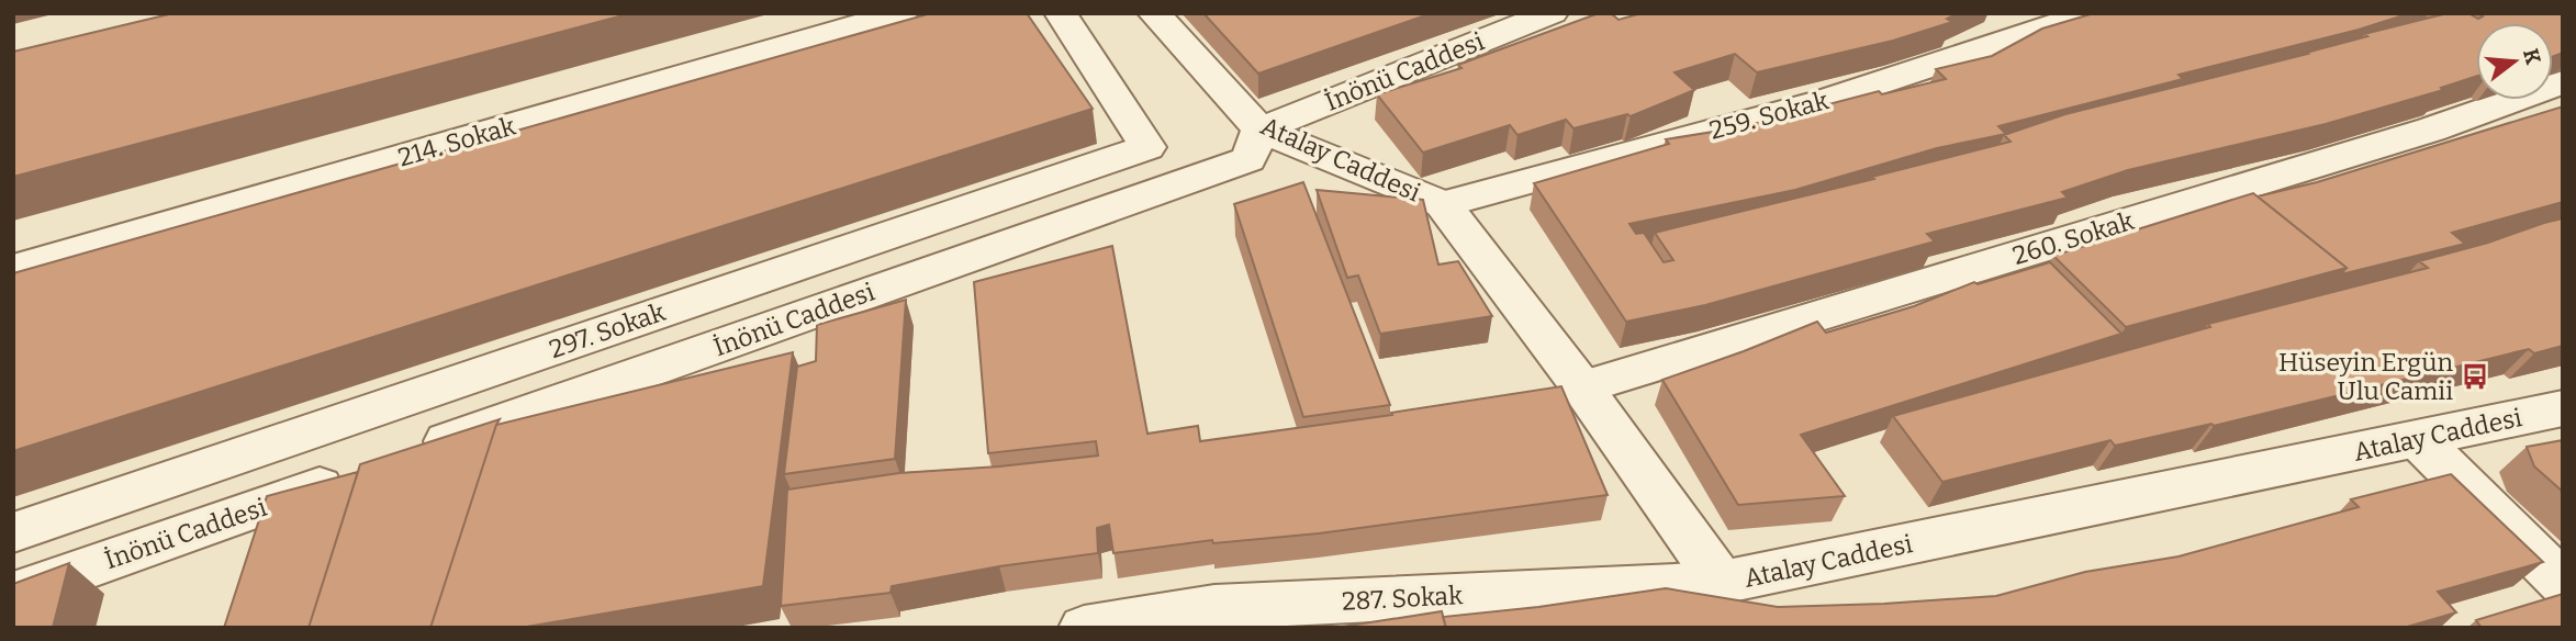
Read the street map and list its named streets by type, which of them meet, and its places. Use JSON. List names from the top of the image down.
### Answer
{
  "streets": {
    "street": [
      "İnönü Caddesi",
      "259. Sokak",
      "214. Sokak",
      "Atalay Caddesi",
      "260. Sokak",
      "297. Sokak",
      "287. Sokak"
    ]
  },
  "crossings": [
    ["İnönü Caddesi", "Atalay Caddesi"],
    ["259. Sokak", "Atalay Caddesi"],
    ["Atalay Caddesi", "260. Sokak"],
    ["Atalay Caddesi", "287. Sokak"]
  ],
  "places": {
    "bus stop": ["Hüseyin Ergün Ulu Camii"]
  },
  "north": "right"
}
